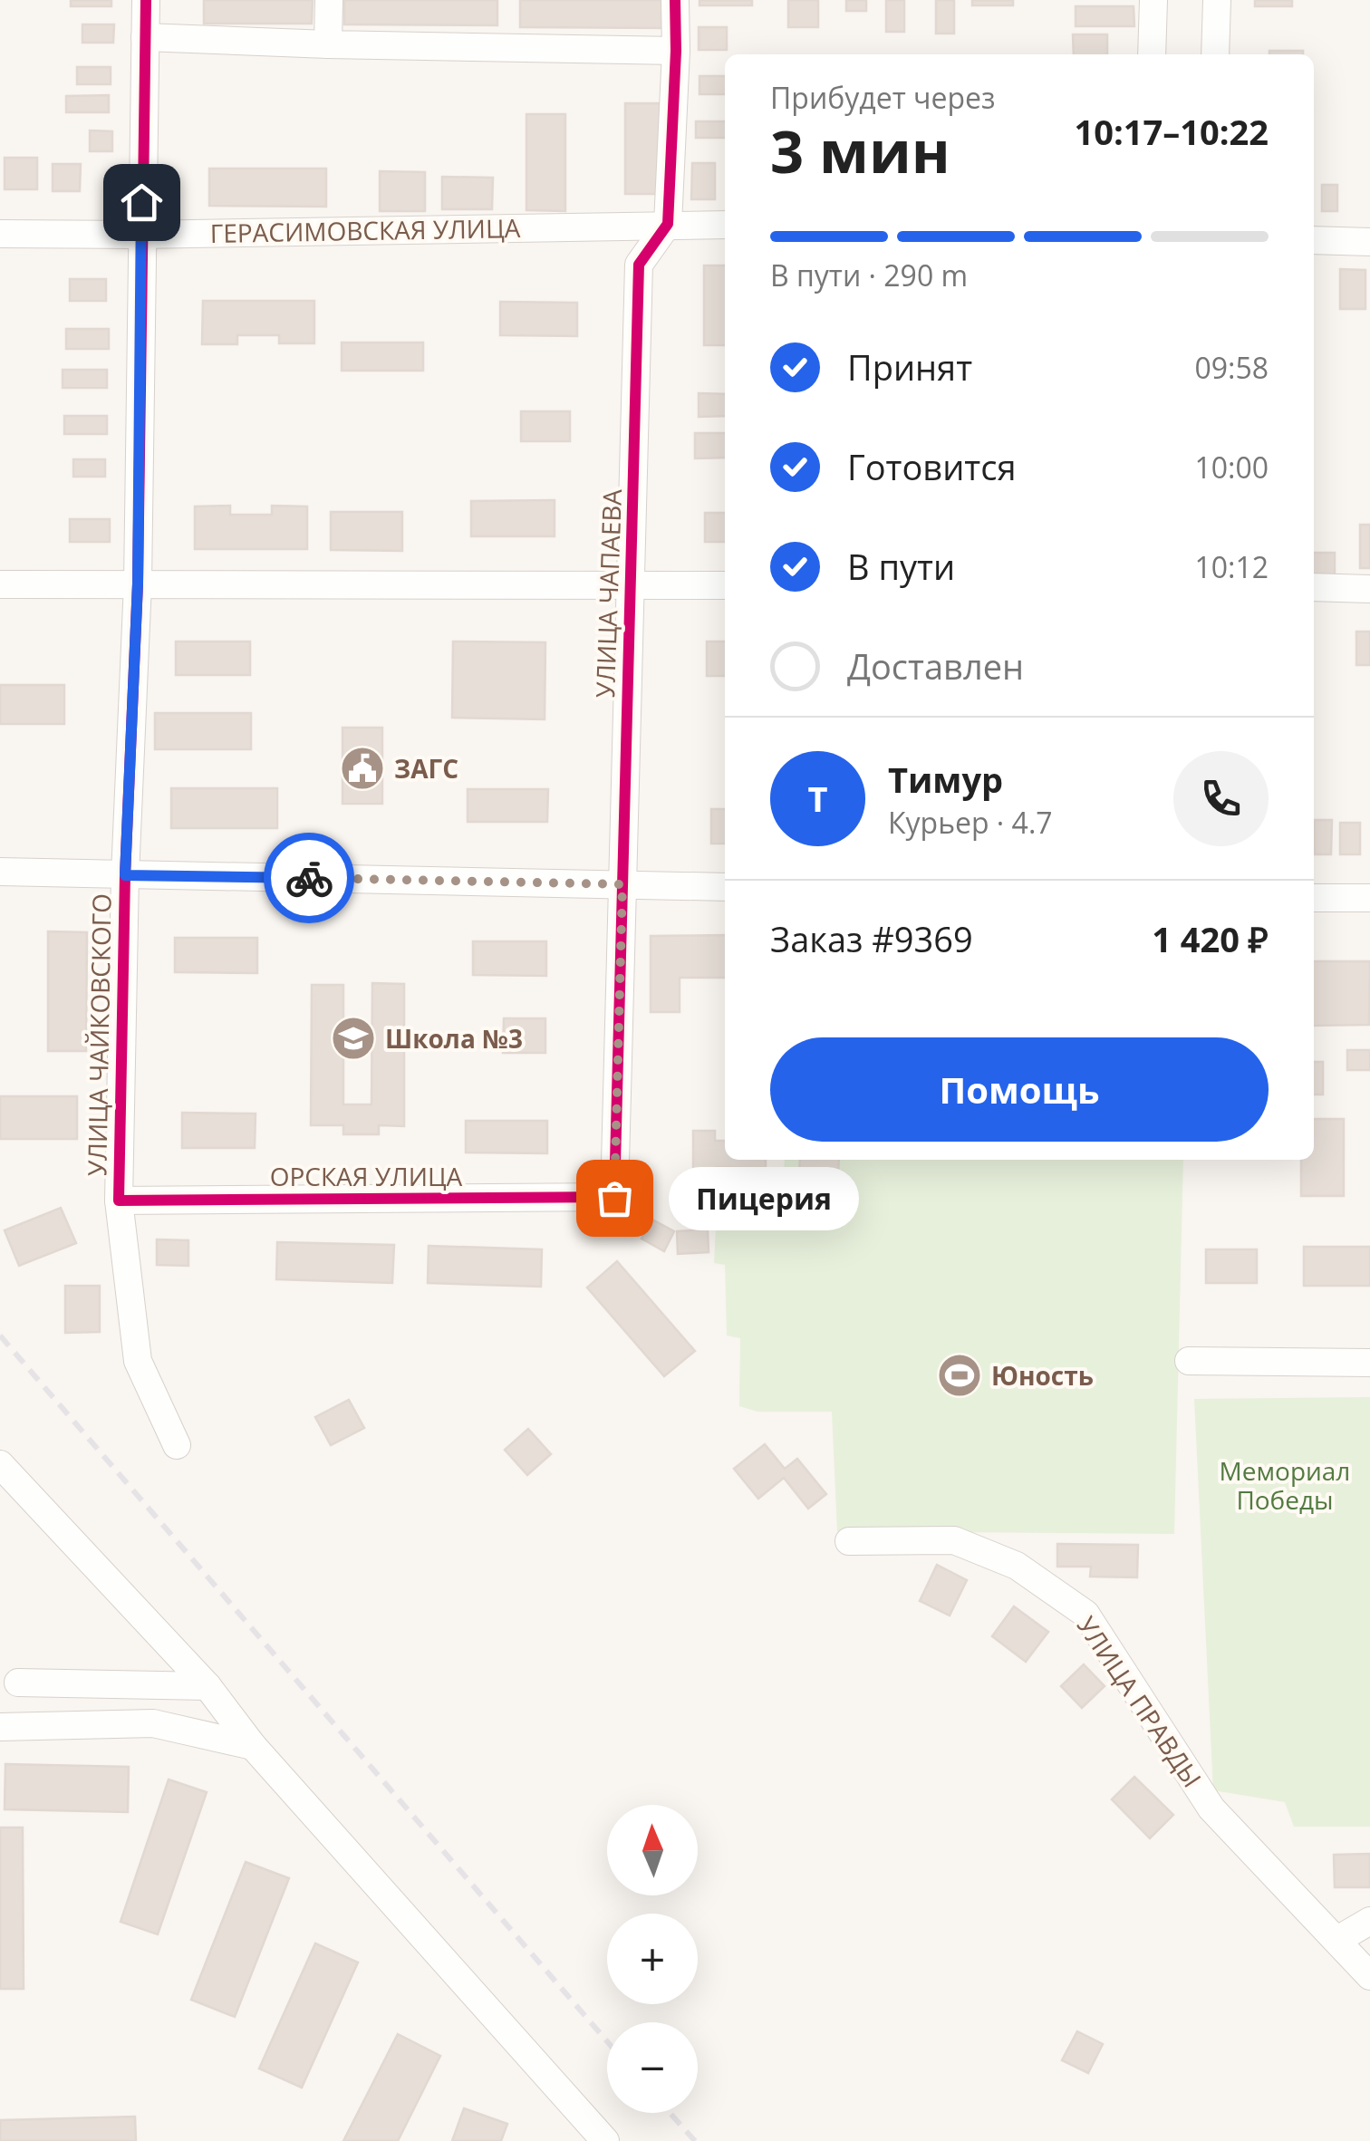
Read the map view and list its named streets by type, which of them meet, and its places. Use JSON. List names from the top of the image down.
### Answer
{
  "streets": {
    "street": [
      "ГЕРАСИМОВСКАЯ УЛИЦА",
      "УЛИЦА ЧАПАЕВА",
      "УЛИЦА ЧАЙКОВСКОГО",
      "ОРСКАЯ УЛИЦА",
      "УЛИЦА ПРАВДЫ"
    ]
  },
  "crossings": [
    ["ГЕРАСИМОВСКАЯ УЛИЦА", "УЛИЦА ЧАПАЕВА"],
    ["ГЕРАСИМОВСКАЯ УЛИЦА", "УЛИЦА ЧАЙКОВСКОГО"],
    ["УЛИЦА ЧАПАЕВА", "ОРСКАЯ УЛИЦА"],
    ["УЛИЦА ЧАЙКОВСКОГО", "ОРСКАЯ УЛИЦА"]
  ],
  "parks": ["Мемориал Победы"],
  "places": {
    "public building": ["ЗАГС"],
    "school or university": ["Школа №3"],
    "other": ["Пицерия"],
    "sports": ["Юность"]
  },
  "north": "top",
  "page": {
    "heading": ["3 мин", "Прибудет через", "10:17–10:22"],
    "panel": [
      "Тимур",
      "Курьер · 4.7",
      "Заказ #9369",
      "1 420 ₽"
    ],
    "bar": "В пути · 290 m",
    "list": [
      ["Принят", "09:58"],
      ["Готовится", "10:00"],
      ["В пути", "10:12"],
      "Доставлен"
    ],
    "round": "Т",
    "buttons": "Помощь",
    "bubble": "Пицерия",
    "map_buttons": ["+", "−"]
  }
}
